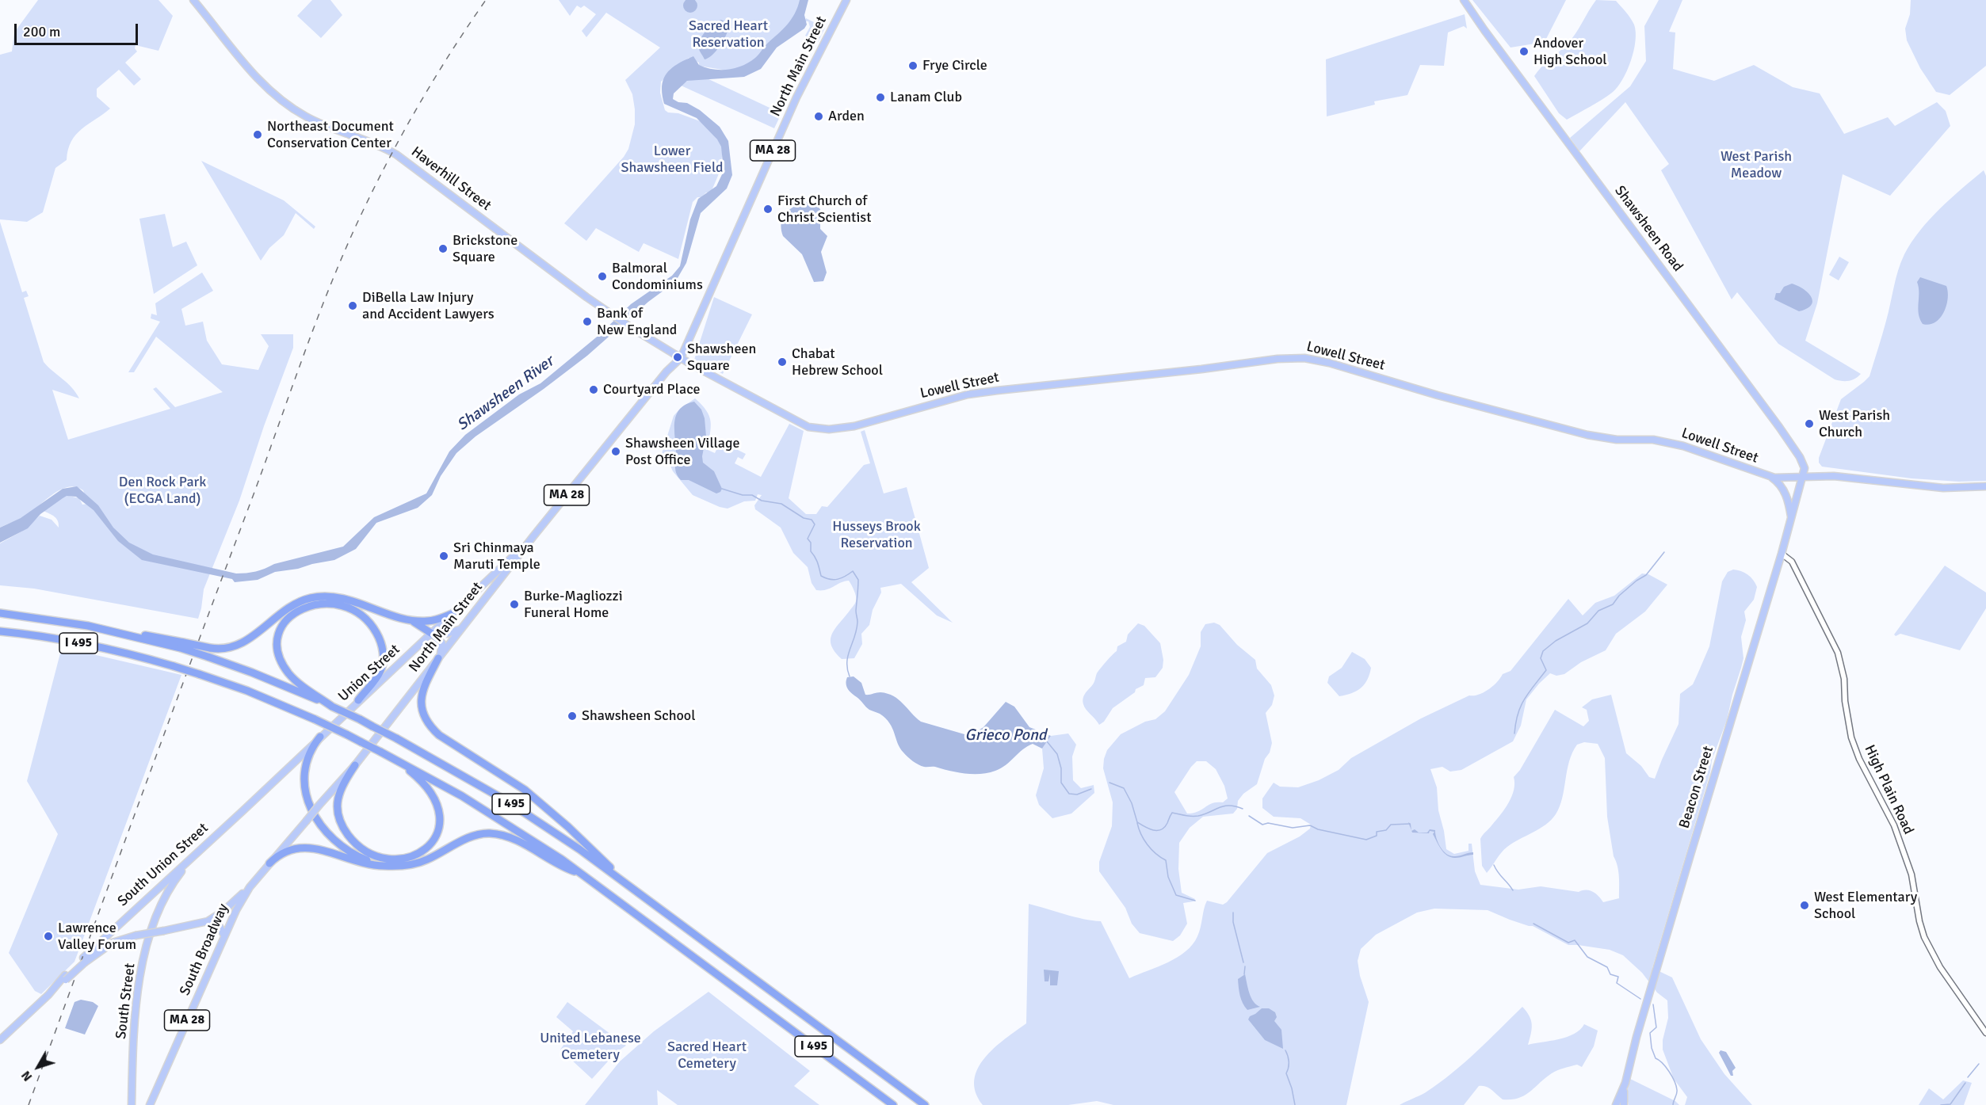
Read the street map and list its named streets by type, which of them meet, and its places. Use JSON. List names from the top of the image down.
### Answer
{
  "streets": {
    "highway": ["I 495"],
    "main road": [
      "North Main Street",
      "MA 28",
      "Haverhill Street",
      "Shawsheen Road",
      "Lowell Street",
      "Union Street",
      "Beacon Street",
      "South Union Street",
      "South Broadway",
      "South Street"
    ],
    "street": ["High Plain Road"]
  },
  "crossings": [
    ["North Main Street", "Haverhill Street"],
    ["North Main Street", "Lowell Street"],
    ["North Main Street", "Union Street"],
    ["North Main Street", "South Broadway"],
    ["Haverhill Street", "Lowell Street"],
    ["Shawsheen Road", "Lowell Street"],
    ["Shawsheen Road", "Beacon Street"],
    ["Lowell Street", "Beacon Street"],
    ["Union Street", "South Union Street"],
    ["Beacon Street", "High Plain Road"],
    ["South Union Street", "South Street"]
  ],
  "water": ["Shawsheen River", "Grieco Pond"],
  "parks": [
    "Sacred Heart Reservation",
    "Lower Shawsheen Field",
    "West Parish Meadow",
    "Den Rock Park (ECGA Land)",
    "Husseys Brook Reservation",
    "United Lebanese Cemetery",
    "Sacred Heart Cemetery"
  ],
  "places": [
    "Andover High School",
    "Frye Circle",
    "Lanam Club",
    "Arden",
    "Northeast Document Conservation Center",
    "First Church of Christ Scientist",
    "Brickstone Square",
    "Balmoral Condominiums",
    "DiBella Law Injury and Accident Lawyers",
    "Bank of New England",
    "Shawsheen Square",
    "Chabat Hebrew School",
    "Courtyard Place",
    "West Parish Church",
    "Shawsheen Village Post Office",
    "Sri Chinmaya Maruti Temple",
    "Burke-Magliozzi Funeral Home",
    "Shawsheen School",
    "West Elementary School",
    "Lawrence Valley Forum"
  ],
  "scale_bar": "200 m",
  "north": "bottom left"
}
